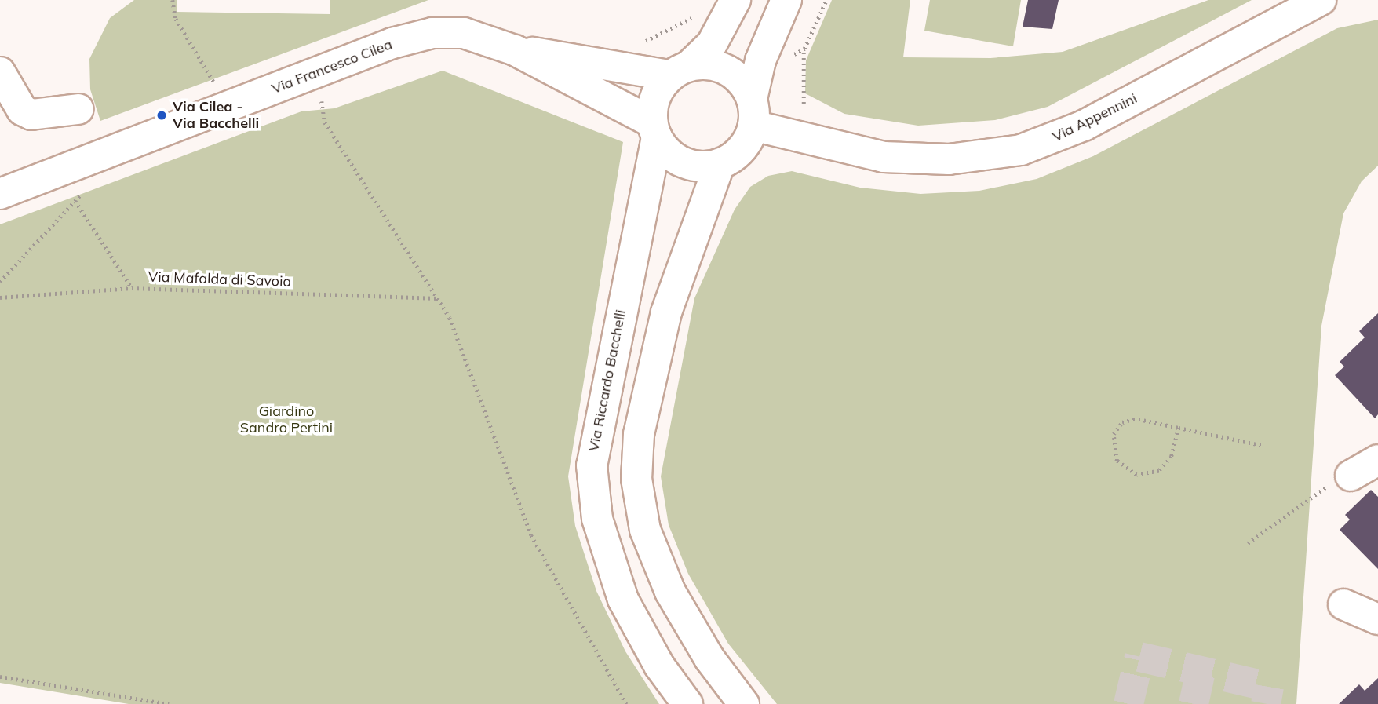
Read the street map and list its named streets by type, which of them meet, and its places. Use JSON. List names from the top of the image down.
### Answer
{
  "streets": {
    "street": ["Via Francesco Cilea", "Via Appennini", "Via Riccardo Bacchelli"],
    "path": ["Via Mafalda di Savoia"]
  },
  "crossings": [
    ["Via Francesco Cilea", "Via Appennini"],
    ["Via Francesco Cilea", "Via Riccardo Bacchelli"],
    ["Via Appennini", "Via Riccardo Bacchelli"]
  ],
  "parks": ["Giardino Sandro Pertini"],
  "places": ["Via Cilea - Via Bacchelli"]
}
